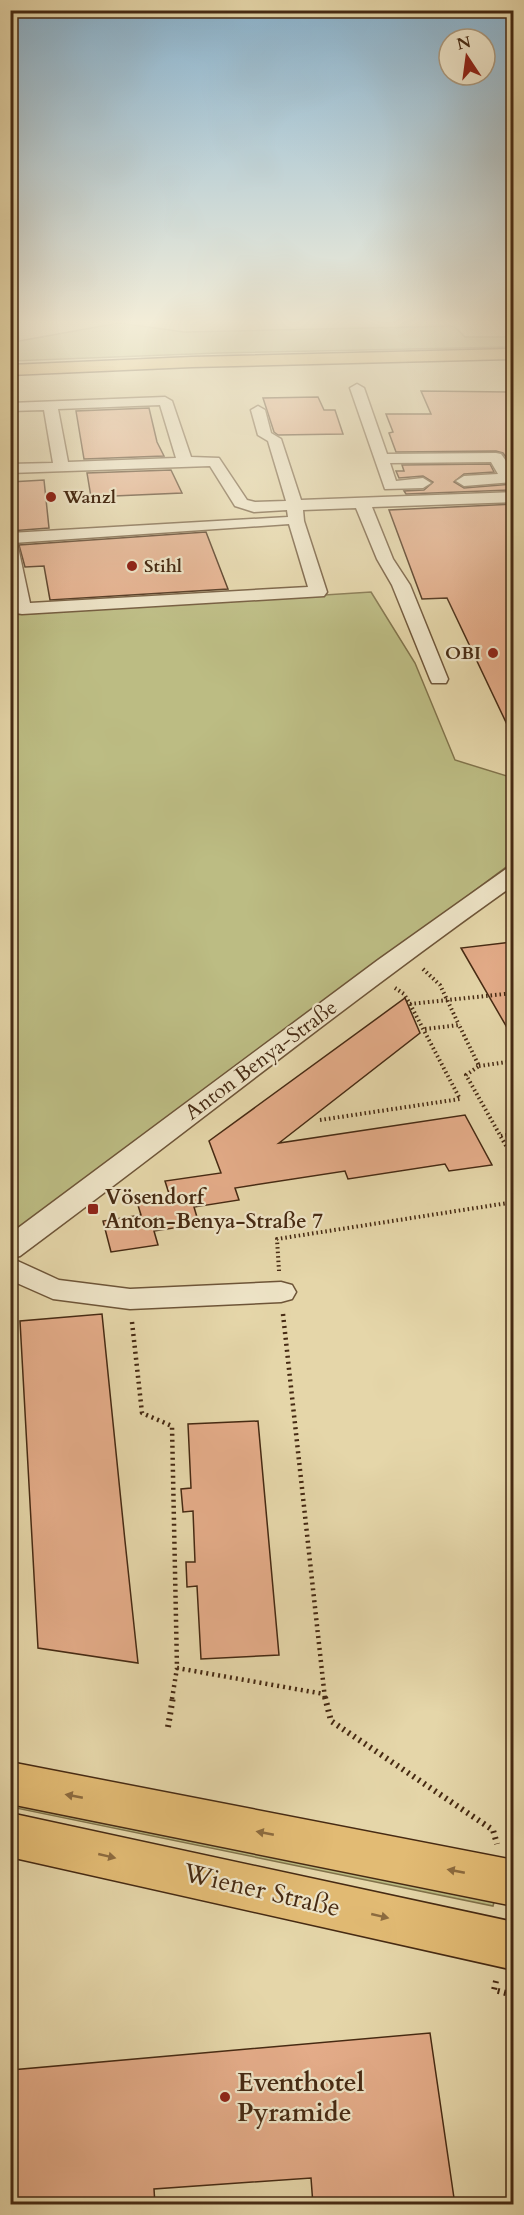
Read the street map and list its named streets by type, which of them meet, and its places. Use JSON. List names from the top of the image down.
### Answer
{
  "streets": {
    "main road": ["Wiener Straße"],
    "street": ["Anton Benya-Straße"]
  },
  "places": {
    "other": [
      "Wanzl",
      "Stihl",
      "OBI",
      "Eventhotel Pyramide"
    ],
    "transit": ["Vösendorf Anton-Benya-Straße 7"]
  },
  "north": "top"
}
